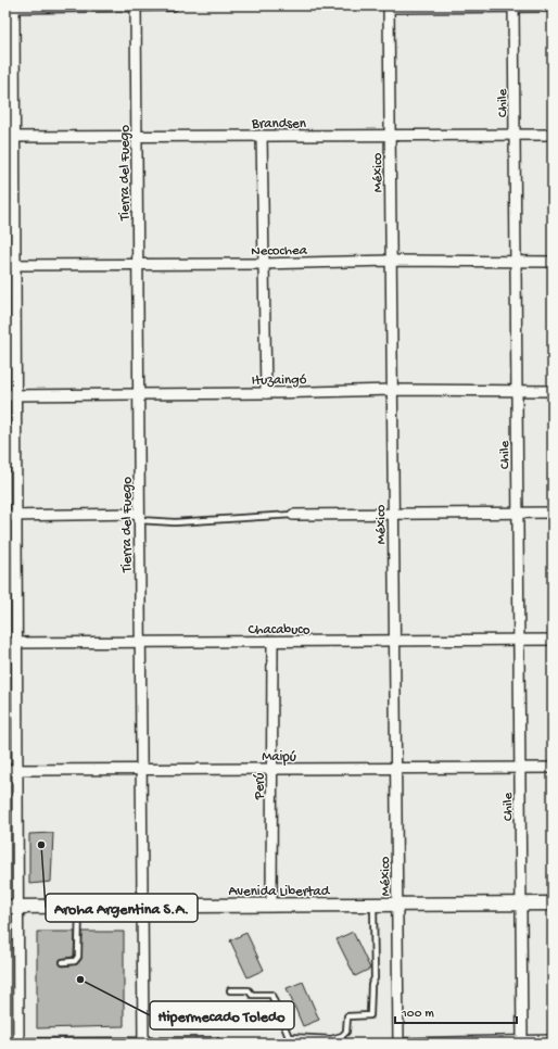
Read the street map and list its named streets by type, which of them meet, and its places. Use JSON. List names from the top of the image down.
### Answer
{
  "streets": {
    "main road": ["Avenida Libertad"],
    "street": [
      "Chile",
      "Brandsen",
      "Tierra del Fuego",
      "México",
      "Necochea",
      "Ituzaingó",
      "Chacabuco",
      "Maipú",
      "Perú"
    ]
  },
  "crossings": [
    ["Chile", "Brandsen"],
    ["Chile", "Necochea"],
    ["Chile", "Ituzaingó"],
    ["Chile", "Chacabuco"],
    ["Chile", "Maipú"],
    ["Chile", "Avenida Libertad"],
    ["Brandsen", "Tierra del Fuego"],
    ["Brandsen", "México"],
    ["Tierra del Fuego", "Necochea"],
    ["Tierra del Fuego", "Ituzaingó"],
    ["Tierra del Fuego", "Chacabuco"],
    ["Tierra del Fuego", "Maipú"],
    ["Tierra del Fuego", "Avenida Libertad"],
    ["México", "Necochea"],
    ["México", "Ituzaingó"],
    ["México", "Chacabuco"],
    ["México", "Maipú"],
    ["México", "Avenida Libertad"],
    ["Chacabuco", "Perú"],
    ["Maipú", "Perú"],
    ["Perú", "Avenida Libertad"]
  ],
  "places": ["Aroha Argentina S.A.", "Hipermecado Toledo"],
  "scale_bar": "100 m"
}
